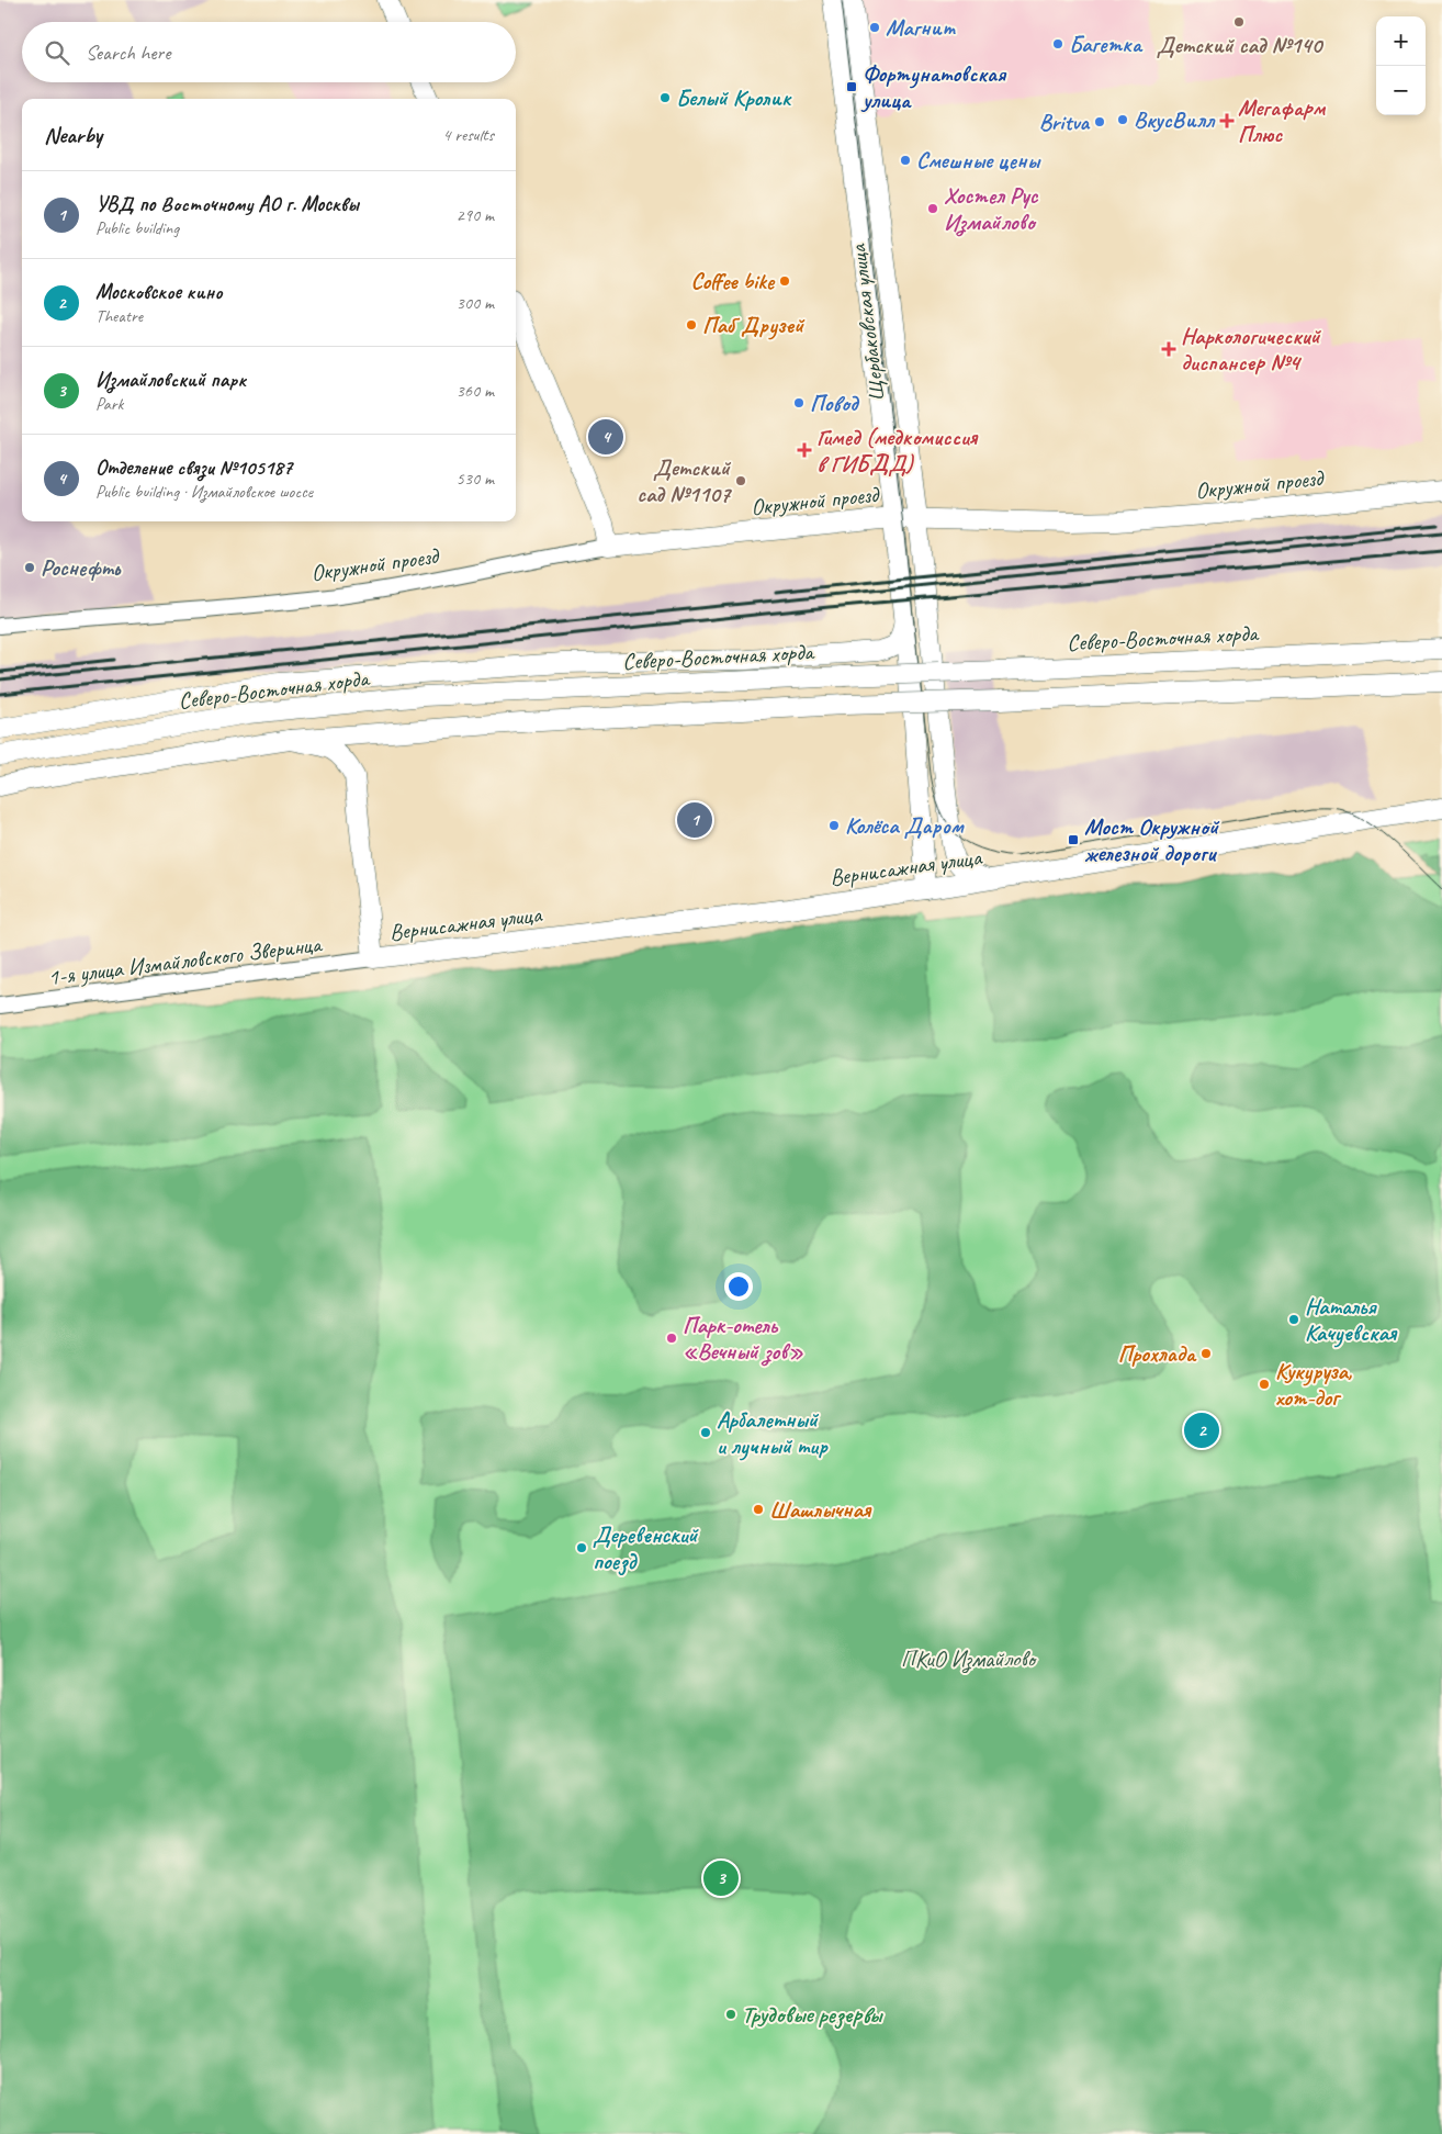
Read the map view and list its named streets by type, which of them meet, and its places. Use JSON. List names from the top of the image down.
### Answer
{
  "streets": {
    "main road": [
      "Щербаковская улица",
      "Окружной проезд",
      "Северо-Восточная хорда",
      "Вернисажная улица"
    ],
    "street": ["1-я улица Измайловского Зверинца"]
  },
  "crossings": [
    ["Щербаковская улица", "Окружной проезд"],
    ["Щербаковская улица", "Вернисажная улица"],
    ["Вернисажная улица", "1-я улица Измайловского Зверинца"]
  ],
  "parks": ["ПКиО Измайлово"],
  "places": {
    "other": [
      "Детский сад №140",
      "Магнит",
      "Багетка",
      "Белый Кролик",
      "ВкусВилл",
      "Britva",
      "Смешные цены",
      "Хостел Рус Измайлово",
      "Coffee bike",
      "Паб Друзей",
      "Повод",
      "Детский сад №1107",
      "Роснефть",
      "Колёса Даром",
      "Наталья Качуевская",
      "Парк-отель «Вечный зов»",
      "Прохлада",
      "Кукуруза, хот-дог",
      "Арбалетный и лучный тир",
      "Шашлычная",
      "Деревенский поезд",
      "Трудовые резервы"
    ],
    "transit": ["Фортунатовская улица", "Мост Окружной железной дороги"],
    "health": ["Мегафарм Плюс", "Наркологический диспансер №4", "Гимед (медкомиссия в ГИБДД)"]
  },
  "page": {
    "map_buttons": ["+", "−"],
    "search": "Search here",
    "heading": ["Nearby", "4 results"],
    "list": [
      {
        "mark": "1",
        "name": "УВД по Восточному АО г. Москвы",
        "note": "Public building",
        "value": "290 m"
      },
      {
        "mark": "2",
        "name": "Московское кино",
        "note": "Theatre",
        "value": "300 m"
      },
      {
        "mark": "3",
        "name": "Измайловский парк",
        "note": "Park",
        "value": "360 m"
      },
      {
        "mark": "4",
        "name": "Отделение связи №105187",
        "note": "Public building · Измайловское шоссе",
        "value": "530 m"
      }
    ],
    "pins": [
      "4",
      "1",
      "2",
      "3"
    ]
  }
}
